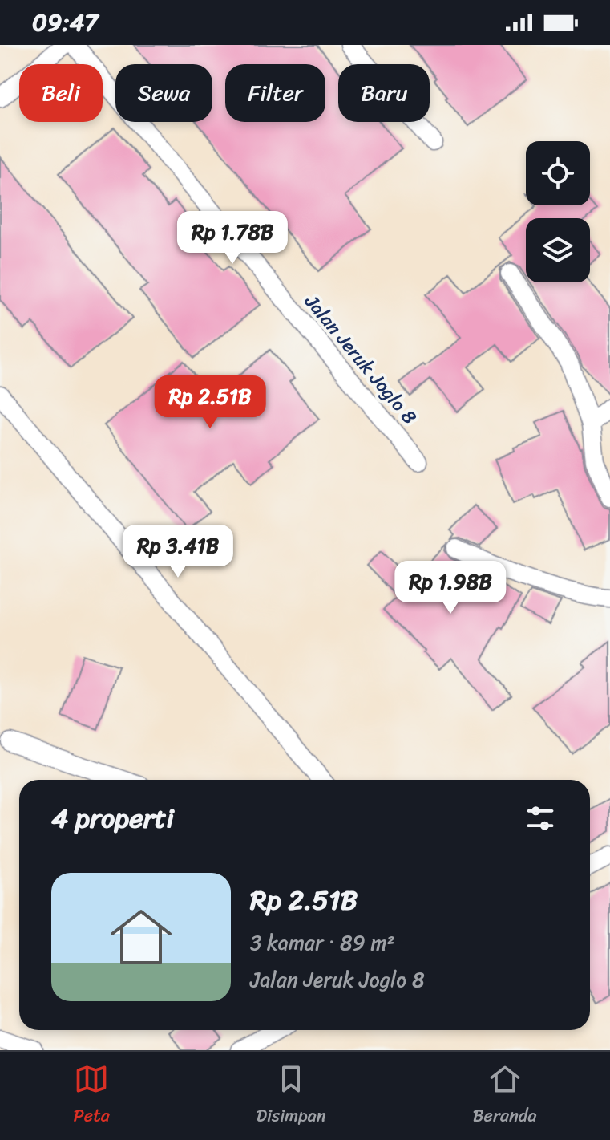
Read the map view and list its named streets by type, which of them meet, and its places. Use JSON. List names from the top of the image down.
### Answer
{
  "streets": {
    "street": ["Jalan Jeruk Joglo 8"]
  },
  "page": {
    "status": "09:47",
    "chip": [
      "Beli",
      "Sewa",
      "Filter",
      "Baru"
    ],
    "price": [
      "Rp 1.78B",
      "Rp 2.51B",
      "Rp 3.41B",
      "Rp 1.98B"
    ],
    "heading": "4 properti",
    "list": [
      {
        "name": "Rp 2.51B",
        "note": "3 kamar · 89 m² · Jalan Jeruk Joglo 8"
      }
    ],
    "tabs": ["Peta", "Disimpan", "Beranda"]
  }
}
